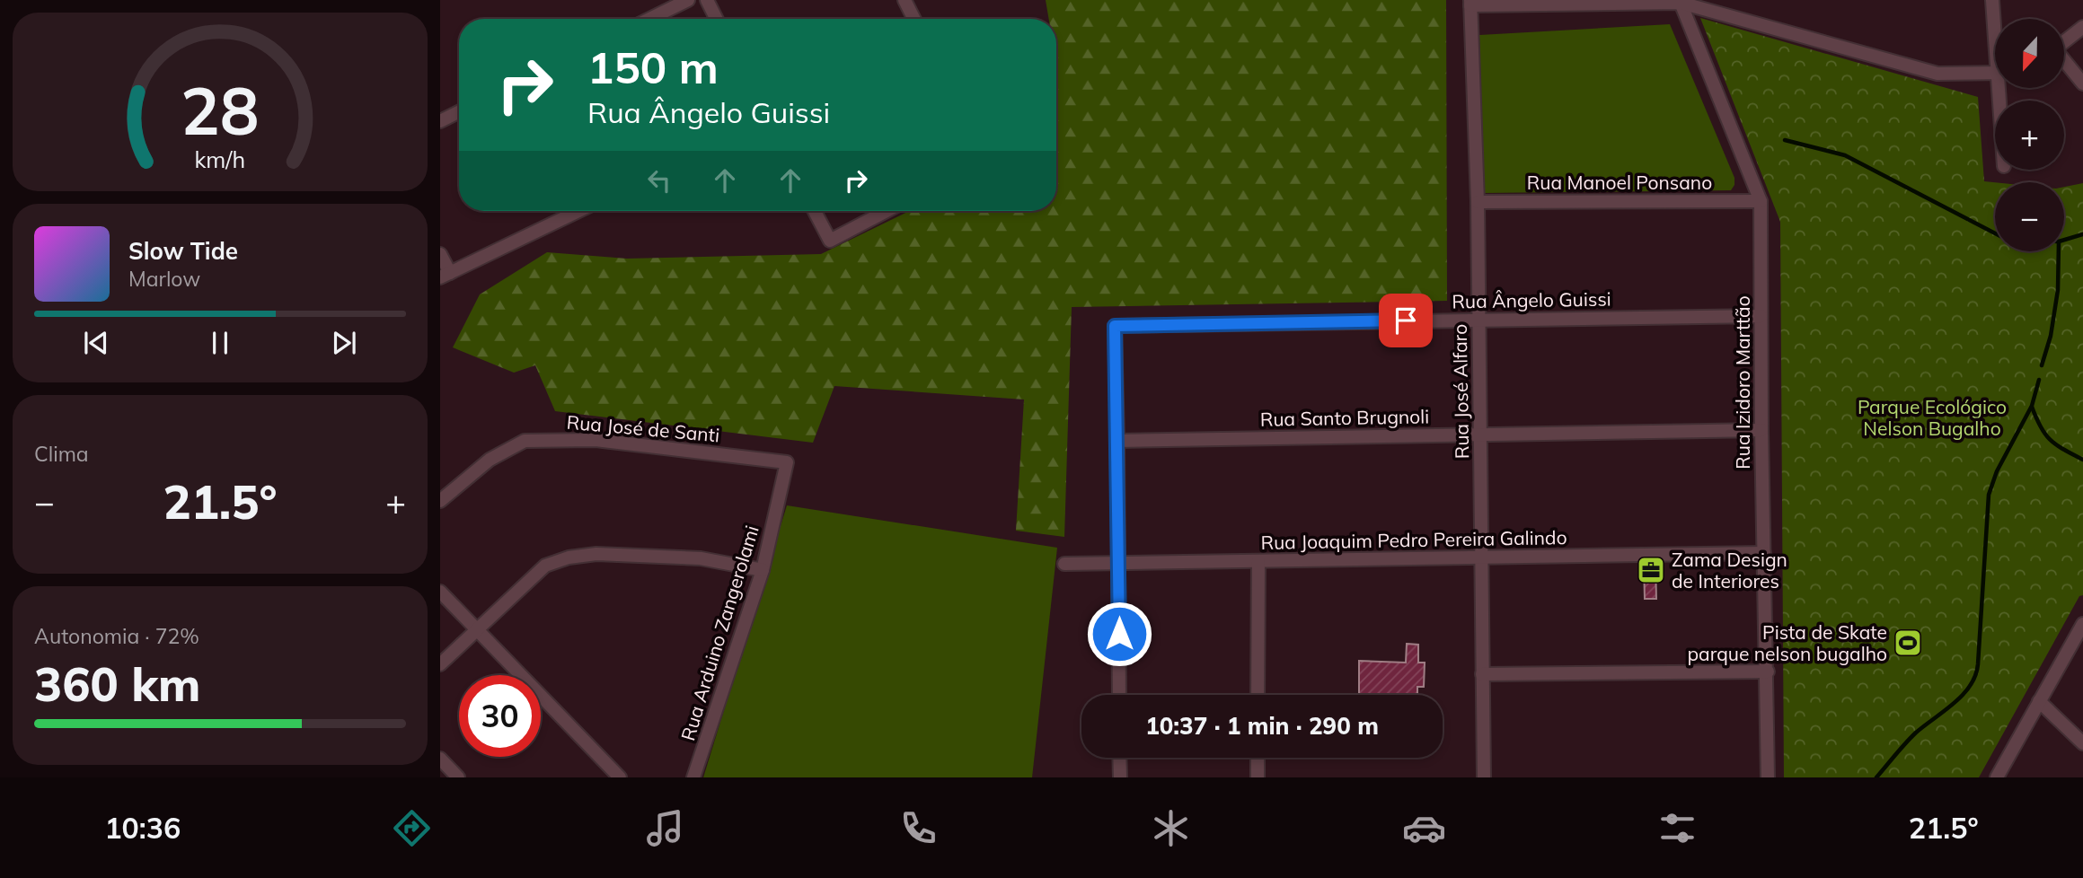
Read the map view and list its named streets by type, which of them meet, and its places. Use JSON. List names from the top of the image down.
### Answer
{
  "streets": {
    "street": [
      "Rua Manoel Ponsano",
      "Rua Ângelo Guissi",
      "Rua Izidoro Marttão",
      "Rua José Alfaro",
      "Rua Santo Brugnoli",
      "Rua José de Santi",
      "Rua Joaquim Pedro Pereira Galindo",
      "Rua Arduino Zangerolami"
    ]
  },
  "crossings": [
    ["Rua Manoel Ponsano", "Rua Izidoro Marttão"],
    ["Rua Manoel Ponsano", "Rua José Alfaro"],
    ["Rua Ângelo Guissi", "Rua Izidoro Marttão"],
    ["Rua Ângelo Guissi", "Rua José Alfaro"],
    ["Rua Ângelo Guissi", "Rua Santo Brugnoli"],
    ["Rua Izidoro Marttão", "Rua Santo Brugnoli"],
    ["Rua Izidoro Marttão", "Rua Joaquim Pedro Pereira Galindo"],
    ["Rua José Alfaro", "Rua Santo Brugnoli"],
    ["Rua José Alfaro", "Rua Joaquim Pedro Pereira Galindo"],
    ["Rua José de Santi", "Rua Arduino Zangerolami"]
  ],
  "parks": ["Parque Ecológico Nelson Bugalho"],
  "places": {
    "office": ["Zama Design de Interiores"],
    "sports": ["Pista de Skate parque nelson bugalho"]
  },
  "north": "bottom",
  "page": {
    "map_buttons": ["+", "−"],
    "turn": ["150 m", "Rua Ângelo Guissi"],
    "song": ["Slow Tide", "Marlow"],
    "tile": [
      "Clima",
      ["Autonomia · 72%", "360 km"]
    ],
    "heat": ["−", "21.5°", "+"],
    "limit": "30",
    "trip": "10:37 · 1 min · 290 m",
    "tabs": ["10:36", "21.5°"],
    "gauge": ["28", "km/h"]
  }
}
